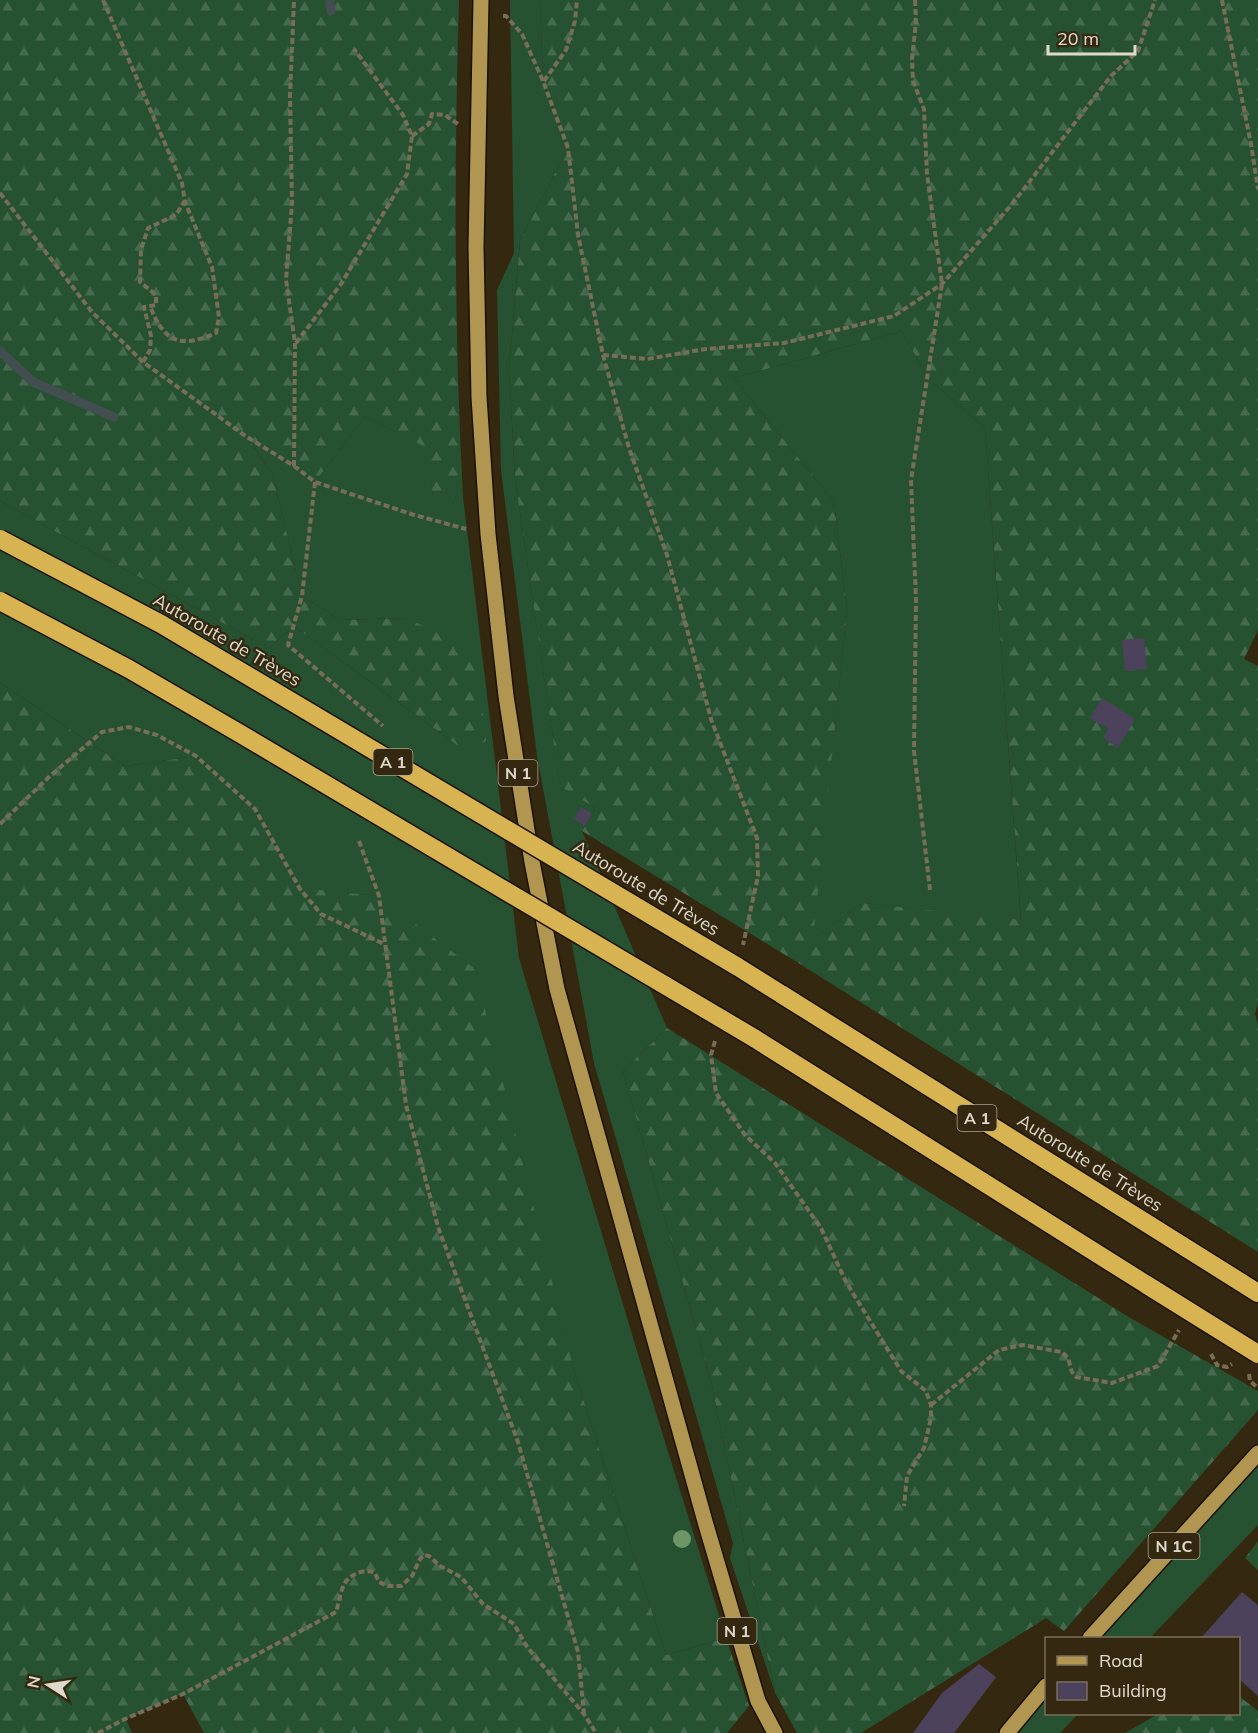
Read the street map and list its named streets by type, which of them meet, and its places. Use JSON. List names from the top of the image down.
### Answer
{
  "streets": {
    "highway": ["Autoroute de Trèves", "A 1"],
    "main road": ["N 1", "N 1C"]
  },
  "legend": ["Road", "Building"],
  "scale_bar": "20 m",
  "north": "left"
}
